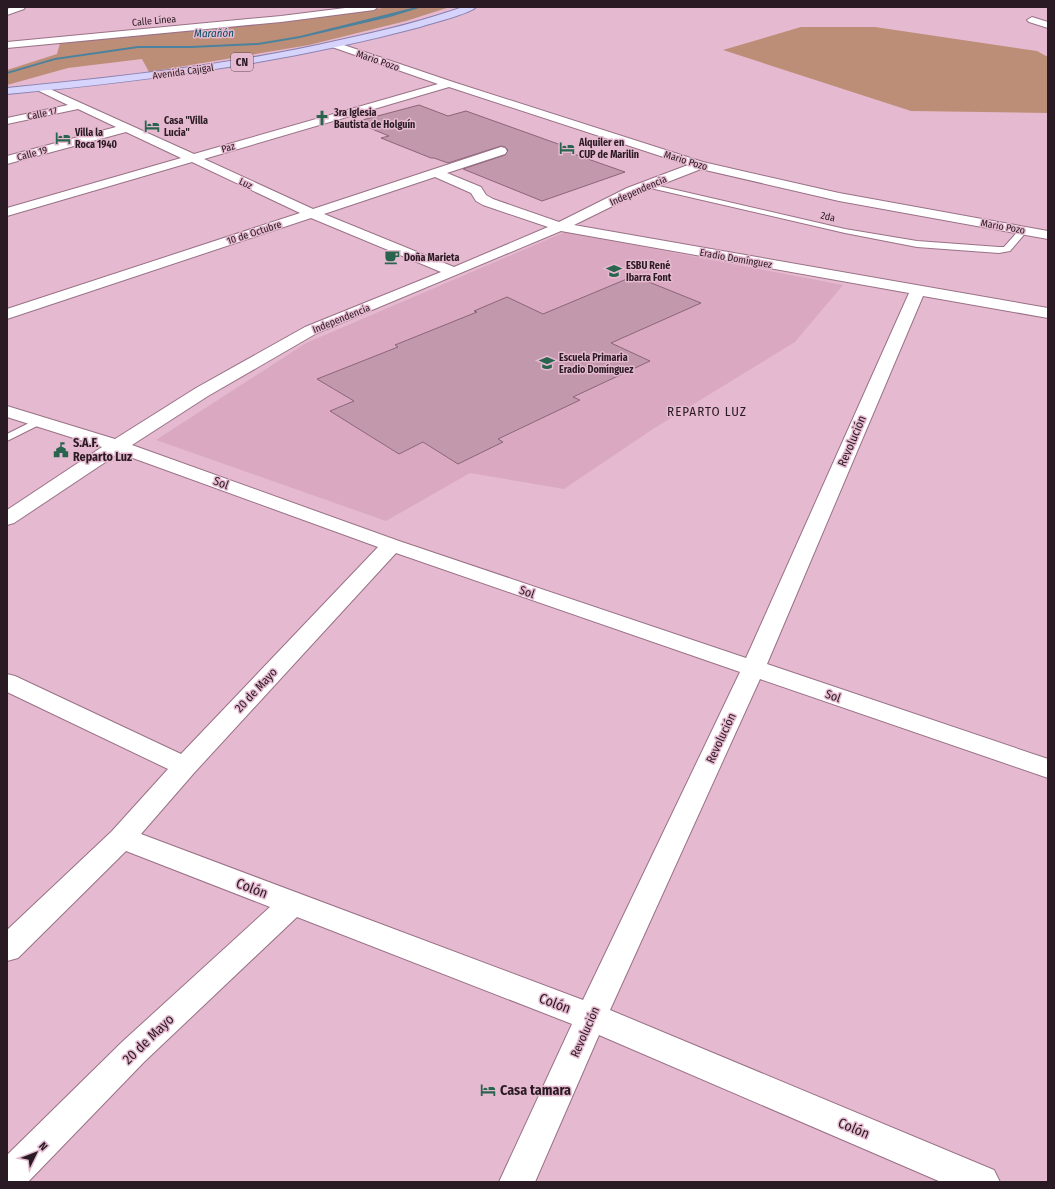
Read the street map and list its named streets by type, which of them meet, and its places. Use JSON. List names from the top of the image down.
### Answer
{
  "streets": {
    "main road": ["CN", "Avenida Cajigal"],
    "street": [
      "Calle Línea",
      "Mario Pozo",
      "Calle 17",
      "Paz",
      "Calle 19",
      "Luz",
      "Independencia",
      "10 de Octubre",
      "Eradio Domínguez",
      "Revolución",
      "Sol",
      "20 de Mayo",
      "Colón"
    ],
    "lane": ["2da"]
  },
  "crossings": [
    ["Mario Pozo", "Avenida Cajigal"],
    ["Mario Pozo", "Paz"],
    ["Mario Pozo", "Independencia"],
    ["Mario Pozo", "2da"],
    ["Avenida Cajigal", "Luz"],
    ["Calle 17", "Luz"],
    ["Paz", "Luz"],
    ["Calle 19", "Luz"],
    ["Luz", "Independencia"],
    ["Luz", "10 de Octubre"],
    ["Independencia", "2da"],
    ["Independencia", "Eradio Domínguez"],
    ["Independencia", "Sol"],
    ["10 de Octubre", "Eradio Domínguez"],
    ["Eradio Domínguez", "Revolución"],
    ["Revolución", "Sol"],
    ["Revolución", "Colón"],
    ["Sol", "20 de Mayo"],
    ["20 de Mayo", "Colón"]
  ],
  "districts": ["REPARTO LUZ"],
  "water": ["Marañón"],
  "places": {
    "church": ["3ra Iglesia Bautista de Holguín"],
    "hotel": [
      "Casa \"Villa Lucia\"",
      "Villa la Roca 1940",
      "Alquiler en CUP de Marilin",
      "Casa tamara"
    ],
    "cafe": ["Doña Marieta"],
    "school or university": ["ESBU René Ibarra Font", "Escuela Primaria Eradio Domínguez"],
    "public building": ["S.A.F. Reparto Luz"]
  },
  "north": "top right"
}
